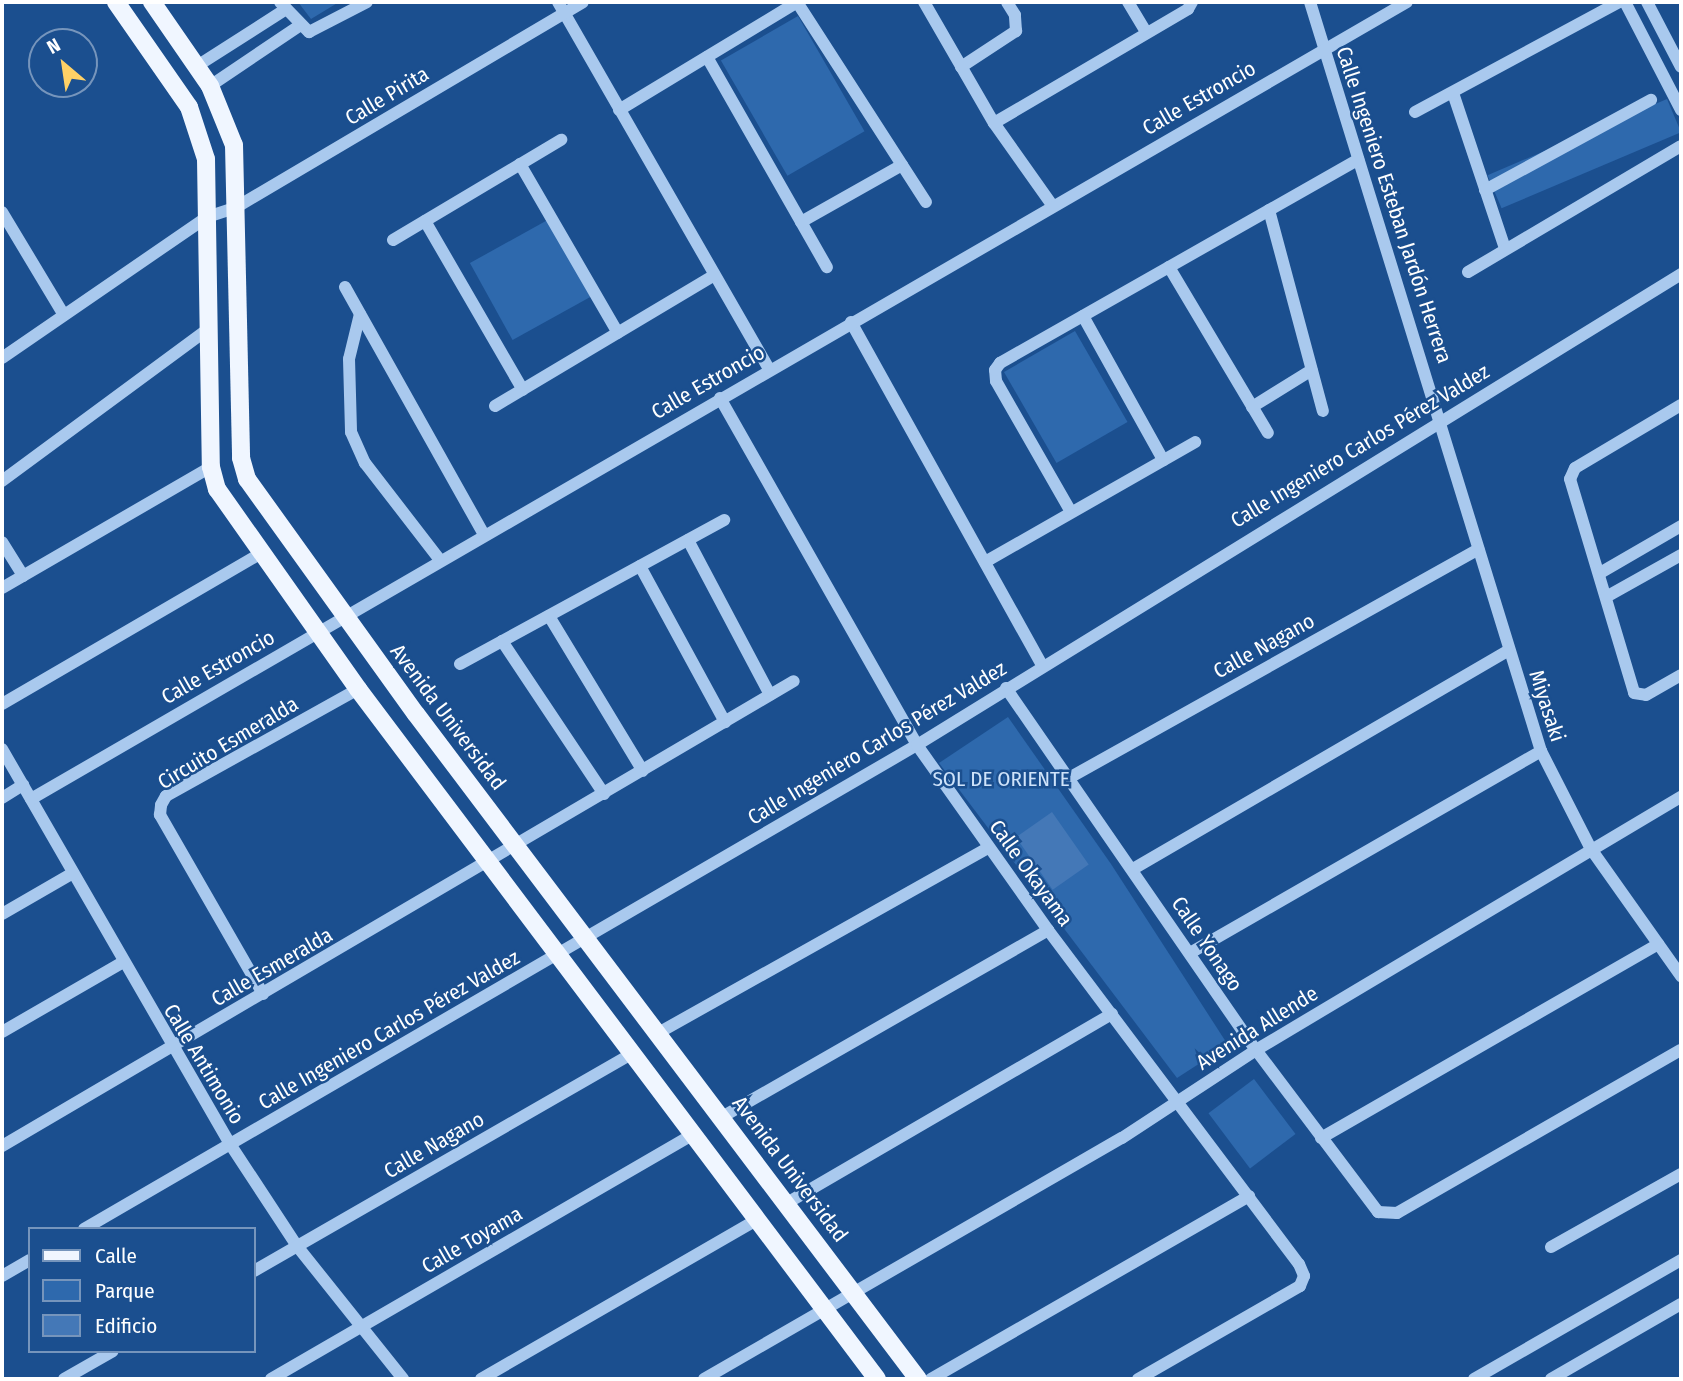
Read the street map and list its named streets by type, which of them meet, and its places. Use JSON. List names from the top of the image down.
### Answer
{
  "streets": {
    "main road": ["Avenida Universidad"],
    "street": [
      "Calle Pirita",
      "Calle Estroncio",
      "Calle Ingeniero Esteban Jardón Herrera",
      "Calle Ingeniero Carlos Pérez Valdez",
      "Calle Nagano",
      "Miyasaki",
      "Circuito Esmeralda",
      "Calle Okayama",
      "Calle Yonago",
      "Calle Esmeralda",
      "Avenida Allende",
      "Calle Antimonio",
      "Calle Toyama"
    ]
  },
  "crossings": [
    ["Calle Pirita", "Avenida Universidad"],
    ["Calle Estroncio", "Calle Ingeniero Esteban Jardón Herrera"],
    ["Calle Estroncio", "Avenida Universidad"],
    ["Calle Estroncio", "Calle Okayama"],
    ["Calle Estroncio", "Calle Antimonio"],
    ["Calle Ingeniero Esteban Jardón Herrera", "Calle Ingeniero Carlos Pérez Valdez"],
    ["Calle Ingeniero Esteban Jardón Herrera", "Miyasaki"],
    ["Calle Ingeniero Carlos Pérez Valdez", "Miyasaki"],
    ["Calle Ingeniero Carlos Pérez Valdez", "Avenida Universidad"],
    ["Calle Ingeniero Carlos Pérez Valdez", "Calle Okayama"],
    ["Calle Ingeniero Carlos Pérez Valdez", "Calle Yonago"],
    ["Calle Ingeniero Carlos Pérez Valdez", "Calle Antimonio"],
    ["Calle Nagano", "Miyasaki"],
    ["Calle Nagano", "Calle Yonago"],
    ["Calle Nagano", "Calle Antimonio"],
    ["Miyasaki", "Avenida Allende"],
    ["Avenida Universidad", "Calle Esmeralda"],
    ["Avenida Universidad", "Avenida Allende"],
    ["Circuito Esmeralda", "Calle Esmeralda"],
    ["Calle Okayama", "Avenida Allende"],
    ["Calle Yonago", "Avenida Allende"],
    ["Calle Esmeralda", "Calle Antimonio"],
    ["Calle Antimonio", "Calle Toyama"]
  ],
  "parks": ["SOL DE ORIENTE"],
  "legend": ["Calle", "Parque", "Edificio"],
  "north": "top left"
}
